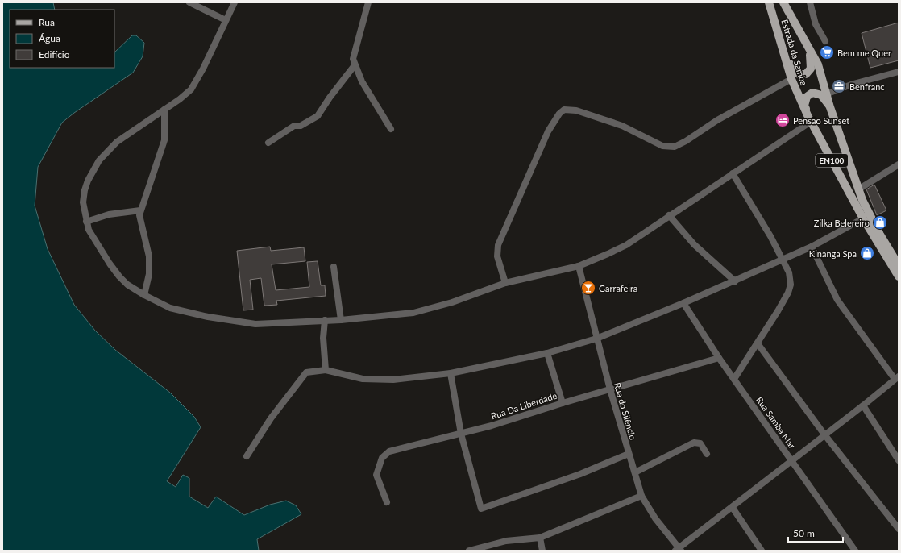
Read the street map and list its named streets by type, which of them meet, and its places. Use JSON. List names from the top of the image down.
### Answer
{
  "streets": {
    "main road": ["Estrada da Samba", "EN100"],
    "street": ["Rua Da Liberdade", "Rua do Silêncio", "Rua Samba Mar"]
  },
  "crossings": [
    ["Rua Da Liberdade", "Rua do Silêncio"],
    ["Rua Da Liberdade", "Rua Samba Mar"]
  ],
  "places": {
    "supermarket": ["Bem me Quer"],
    "office": ["Benfranc"],
    "hotel": ["Pensão Sunset"],
    "shop": ["Zilka Belereiro", "Kinanga Spa"],
    "bar": ["Garrafeira"]
  },
  "legend": ["Rua", "Água", "Edifício"],
  "scale_bar": "50 m"
}
